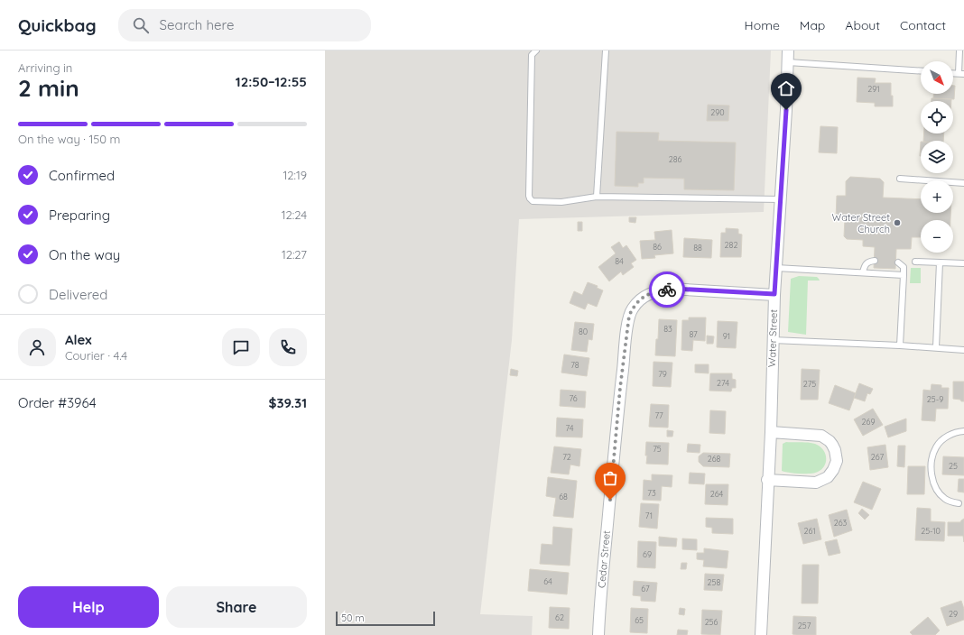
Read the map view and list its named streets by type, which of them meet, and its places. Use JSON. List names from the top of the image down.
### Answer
{
  "streets": {
    "street": ["Water Street", "Cedar Street"]
  },
  "crossings": [
    ["Water Street", "Cedar Street"]
  ],
  "places": ["Water Street Church"],
  "house_numbers": [
    "291",
    "290",
    "286",
    "282",
    "86",
    "88",
    "84",
    "83",
    "80",
    "87",
    "91",
    "78",
    "79",
    "274",
    "275",
    "76",
    "25-9",
    "77",
    "269",
    "74",
    "75",
    "72",
    "267",
    "268",
    "25",
    "73",
    "264",
    "68",
    "71",
    "263",
    "261",
    "25-10",
    "69",
    "64",
    "258",
    "67",
    "29",
    "62",
    "65",
    "256",
    "257"
  ],
  "scale_bar": "50 m",
  "north": "bottom right",
  "page": {
    "header": "Quickbag",
    "search": "Search here",
    "nav": [
      "Home",
      "Map",
      "About",
      "Contact"
    ],
    "heading": ["2 min", "Arriving in", "12:50–12:55"],
    "panel": [
      "Alex",
      "Courier · 4.4",
      "Order #3964",
      "$39.31"
    ],
    "map_buttons": ["+", "−"],
    "bar": "On the way · 150 m",
    "list": [
      ["Confirmed", "12:19"],
      ["Preparing", "12:24"],
      ["On the way", "12:27"],
      "Delivered"
    ],
    "buttons": ["Help", "Share"],
    "scale": "50 m"
  }
}
